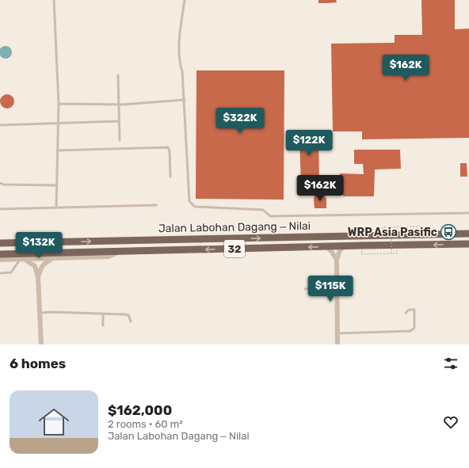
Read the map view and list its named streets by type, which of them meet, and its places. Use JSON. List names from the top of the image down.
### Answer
{
  "streets": {
    "main road": ["Jalan Labohan Dagang ‒ Nilai", "32"]
  },
  "places": {
    "bus stop": ["WRP Asia Pasific"]
  },
  "page": {
    "price": [
      "$162K",
      "$322K",
      "$122K",
      "$162K",
      "$132K",
      "$115K"
    ],
    "heading": "6 homes",
    "list": [
      {
        "name": "$162,000",
        "note": "2 rooms · 60 m² · Jalan Labohan Dagang ‒ Nilai"
      }
    ]
  }
}
